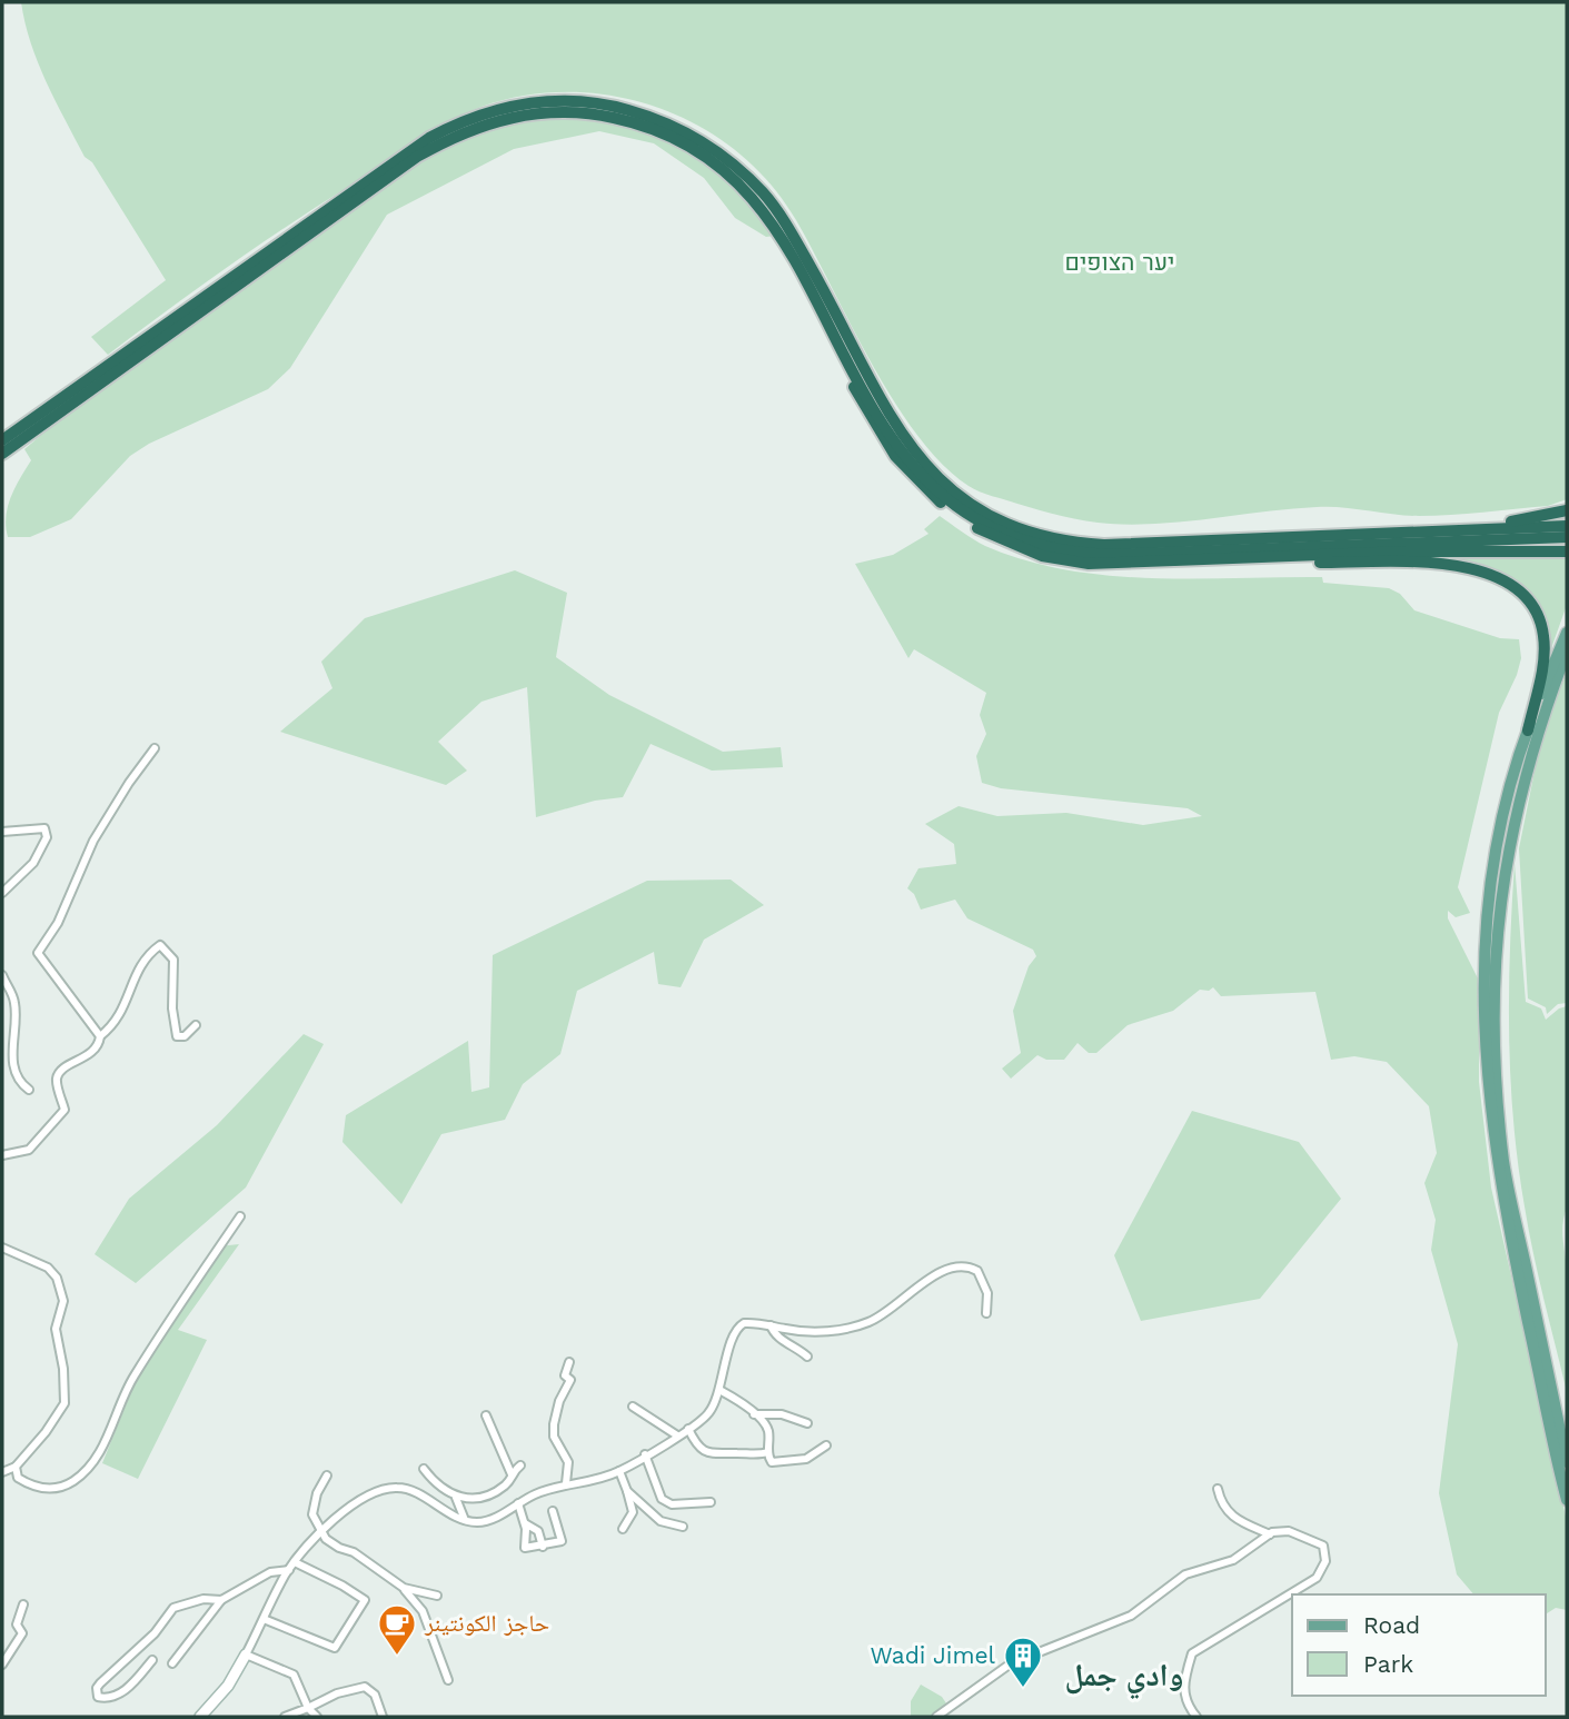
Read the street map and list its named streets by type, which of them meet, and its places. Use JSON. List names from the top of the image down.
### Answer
{
  "districts": ["وادي جمل"],
  "parks": ["יער הצופים"],
  "places": {
    "cafe": ["حاجز الكونتينر"],
    "building": ["Wadi Jimel"]
  },
  "legend": ["Road", "Park"]
}
